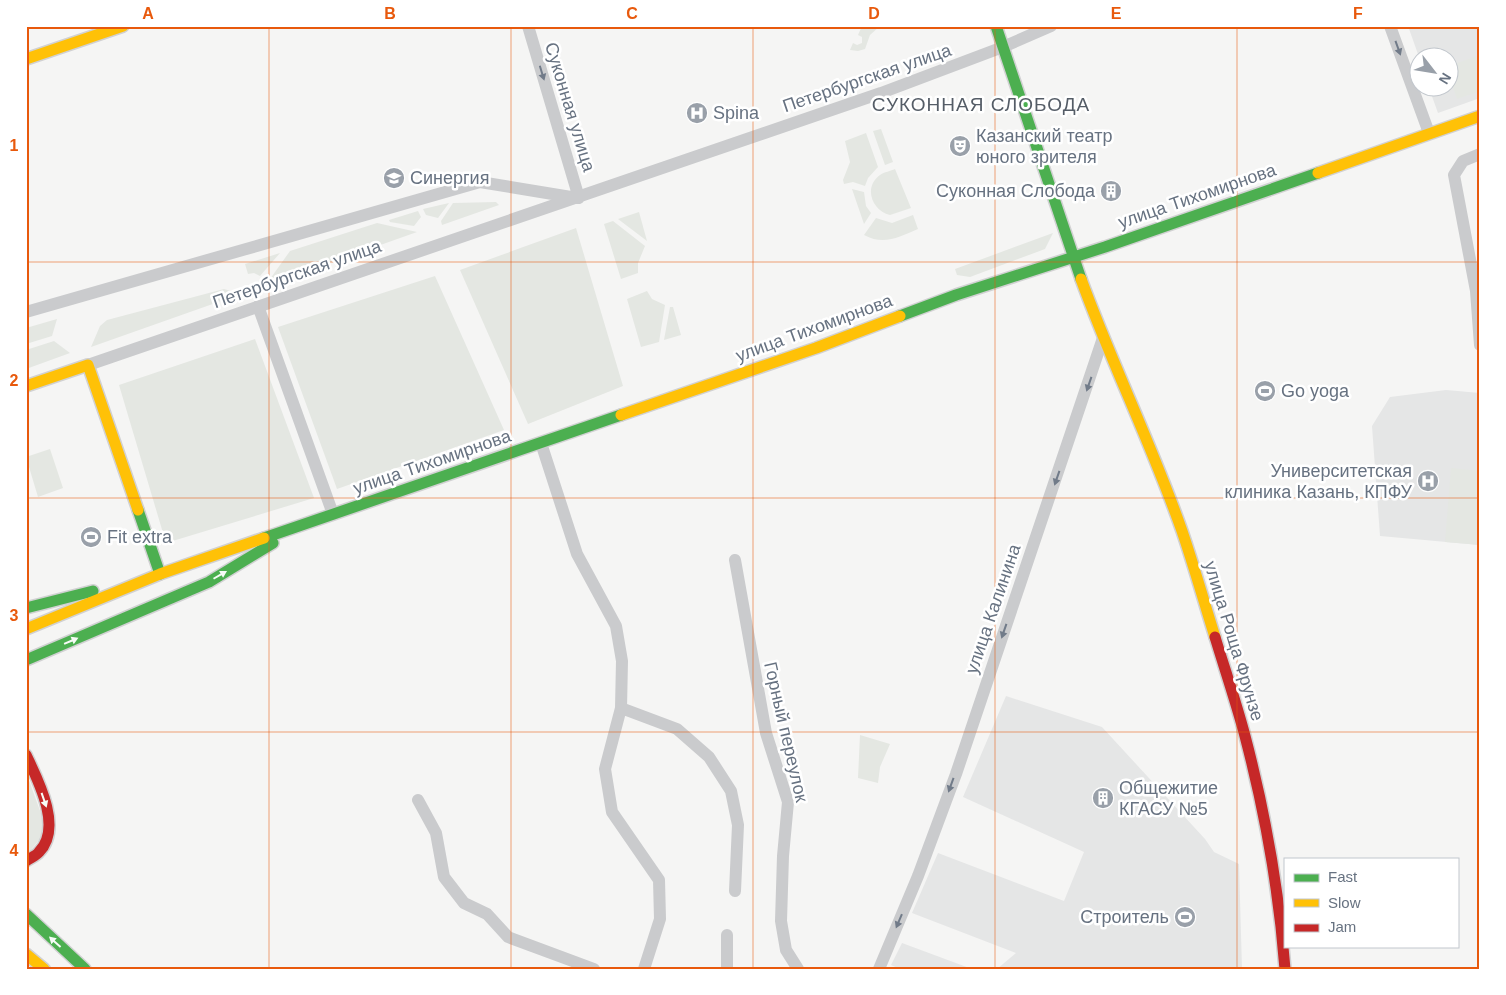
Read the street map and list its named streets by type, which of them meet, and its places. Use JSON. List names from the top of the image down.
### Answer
{
  "streets": {
    "main road": ["Петербургская улица", "улица Тихомирнова", "улица Роща Фрунзе"],
    "street": ["Суконная улица", "улица Калинина", "Горный переулок"]
  },
  "crossings": [
    ["Петербургская улица", "Суконная улица"],
    ["улица Калинина", "улица Роща Фрунзе"]
  ],
  "one_way": ["Суконная улица", "улица Калинина"],
  "districts": ["СУКОННАЯ СЛОБОДА"],
  "places": {
    "hospital": ["Spina", "Университетская клиника Казань, КПФУ"],
    "theatre": ["Казанский театр юного зрителя"],
    "school or university": ["Синергия"],
    "building": ["Суконная Слобода", "Общежитие КГАСУ №5"],
    "sports": ["Go yoga", "Fit extra", "Строитель"]
  },
  "legend": ["Fast", "Slow", "Jam"],
  "north": "bottom right",
  "grid": {
    "columns": [
      "A",
      "B",
      "C",
      "D",
      "E",
      "F"
    ],
    "rows": [
      "1",
      "2",
      "3",
      "4"
    ]
  }
}
